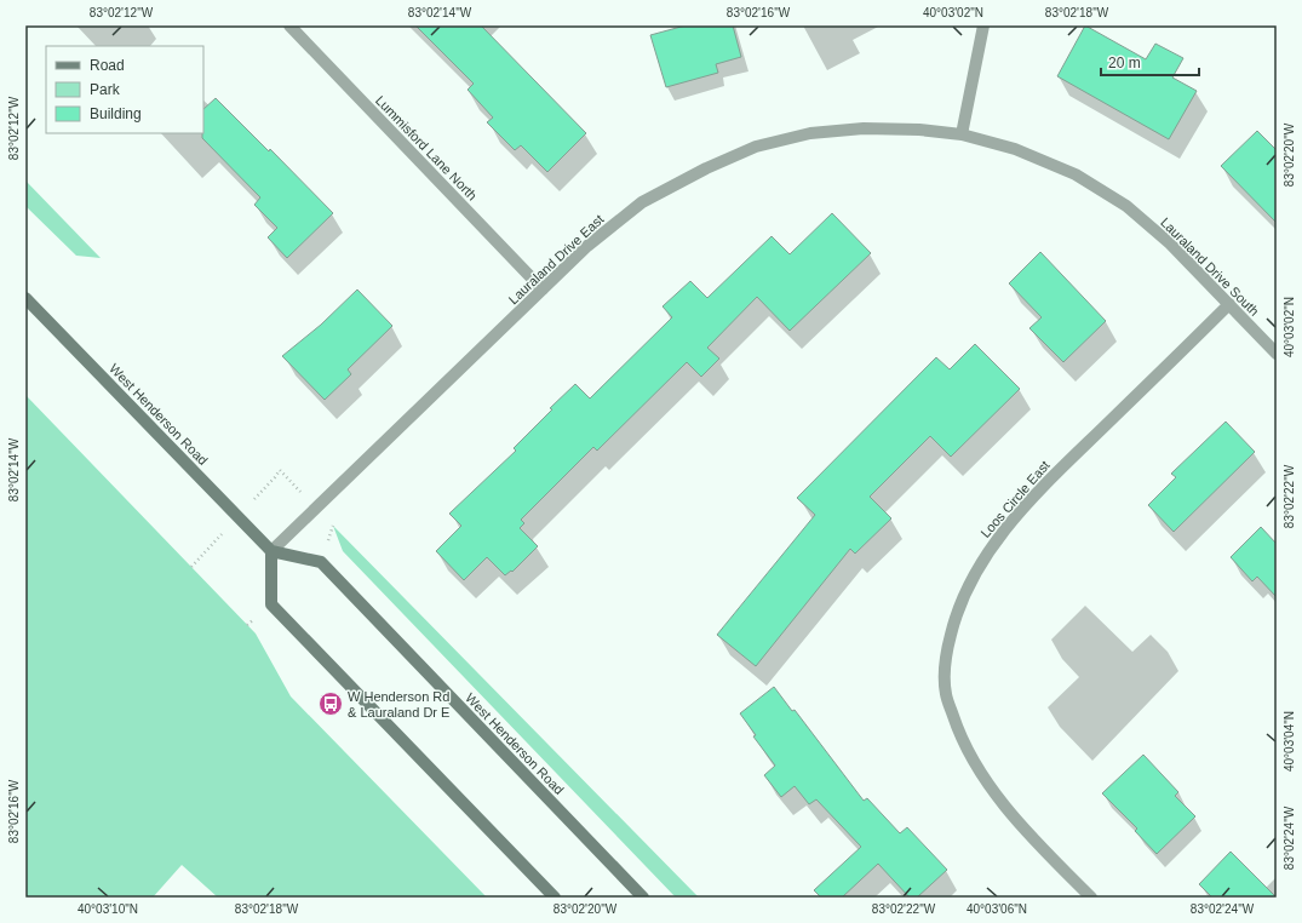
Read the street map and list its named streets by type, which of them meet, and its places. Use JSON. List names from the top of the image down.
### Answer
{
  "streets": {
    "main road": ["West Henderson Road"],
    "street": [
      "Lummisford Lane North",
      "Lauraland Drive East",
      "Lauraland Drive South",
      "Loos Circle East"
    ]
  },
  "crossings": [
    ["Lummisford Lane North", "Lauraland Drive East"],
    ["Lauraland Drive East", "Lauraland Drive South"],
    ["Lauraland Drive East", "West Henderson Road"],
    ["Lauraland Drive South", "Loos Circle East"]
  ],
  "places": {
    "bus stop": ["W Henderson Rd & Lauraland Dr E"]
  },
  "legend": ["Road", "Park", "Building"],
  "scale_bar": "20 m",
  "coordinates": [
    "83°02'12\"W",
    "83°02'14\"W",
    "83°02'16\"W",
    "40°03'02\"N",
    "83°02'18\"W",
    "83°02'20\"W",
    "83°02'22\"W",
    "40°03'04\"N",
    "83°02'24\"W",
    "40°03'10\"N",
    "40°03'06\"N"
  ]
}
